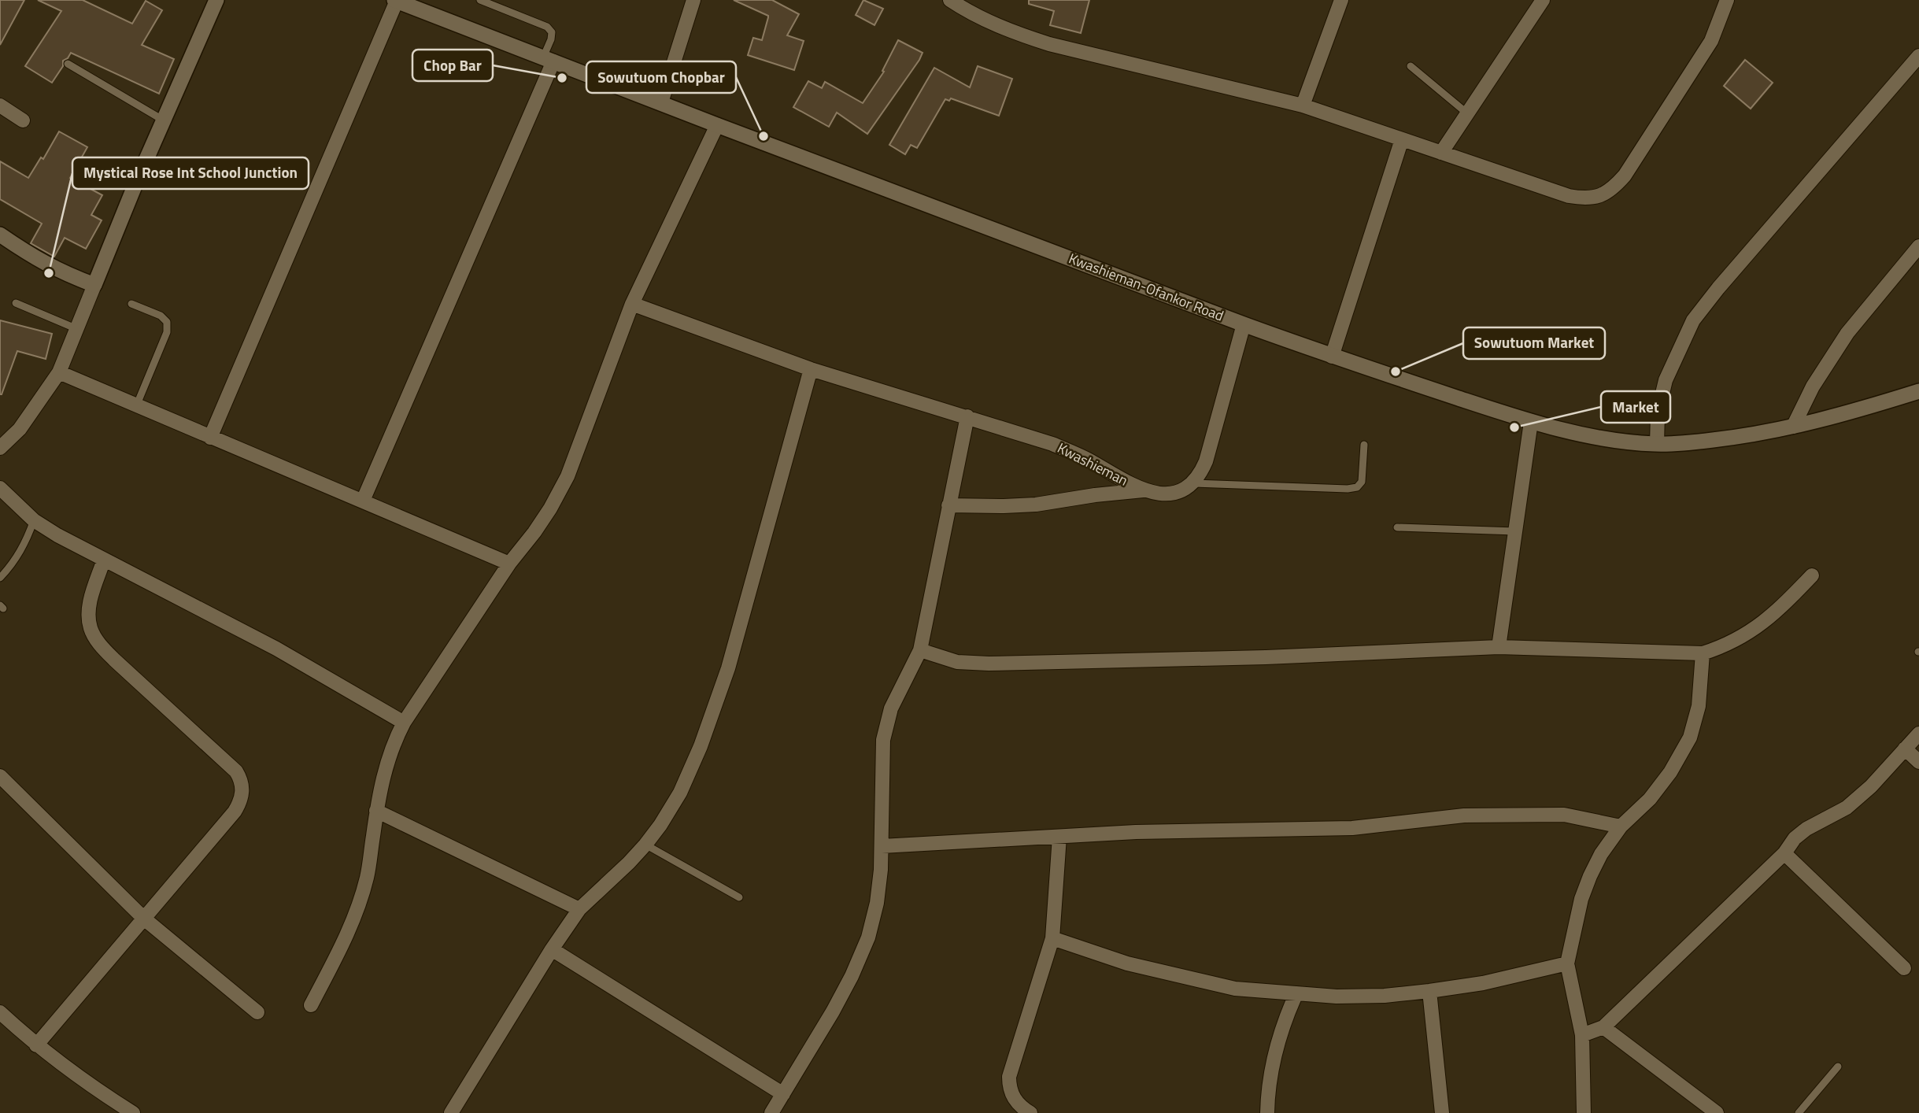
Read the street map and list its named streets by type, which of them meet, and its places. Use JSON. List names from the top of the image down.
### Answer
{
  "streets": {
    "main road": ["Kwashieman-Ofankor Road"],
    "street": ["Kwashieman"]
  },
  "places": [
    "Chop Bar",
    "Sowutuom Chopbar",
    "Mystical Rose Int School Junction",
    "Sowutuom Market",
    "Market"
  ]
}
